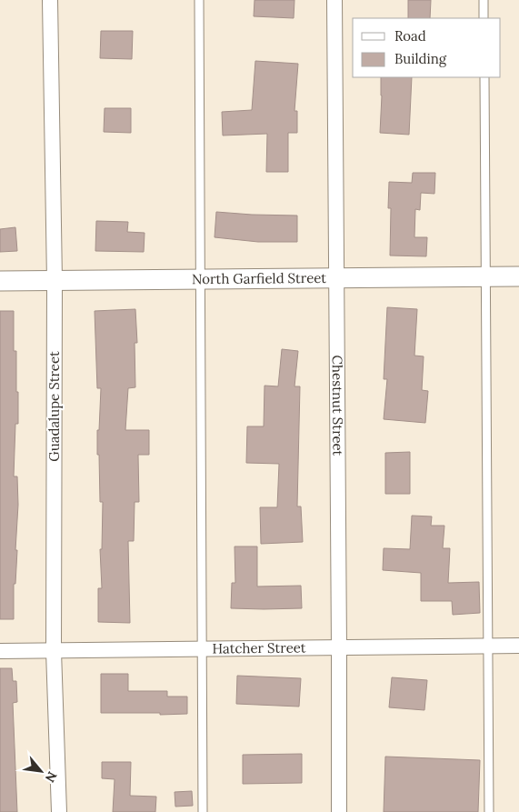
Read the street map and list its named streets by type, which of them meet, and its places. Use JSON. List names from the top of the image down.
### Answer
{
  "streets": {
    "street": [
      "North Garfield Street",
      "Guadalupe Street",
      "Chestnut Street",
      "Hatcher Street"
    ]
  },
  "crossings": [
    ["North Garfield Street", "Guadalupe Street"],
    ["North Garfield Street", "Chestnut Street"],
    ["Guadalupe Street", "Hatcher Street"],
    ["Chestnut Street", "Hatcher Street"]
  ],
  "legend": ["Road", "Building"],
  "north": "bottom right"
}
